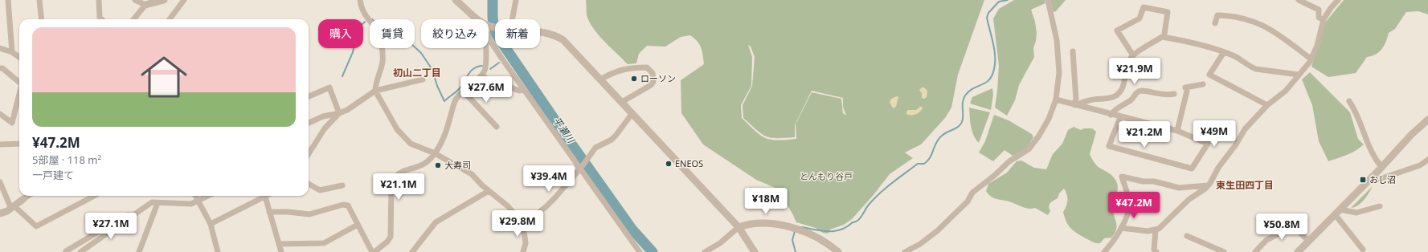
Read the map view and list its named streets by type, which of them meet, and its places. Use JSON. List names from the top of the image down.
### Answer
{
  "districts": ["初山二丁目", "東生田四丁目"],
  "water": ["平瀬川"],
  "parks": ["とんもり谷戸"],
  "places": {
    "other": ["ローソン", "ENEOS", "大寿司"],
    "transit": ["おし沼"]
  },
  "page": {
    "chip": [
      "購入",
      "賃貸",
      "絞り込み",
      "新着"
    ],
    "list": [
      {
        "name": "¥47.2M",
        "note": "5部屋 · 118 m² · 一戸建て"
      }
    ],
    "price": [
      "¥21.9M",
      "¥27.6M",
      "¥49M",
      "¥21.2M",
      "¥39.4M",
      "¥21.1M",
      "¥18M",
      "¥47.2M",
      "¥29.8M",
      "¥27.1M",
      "¥50.8M"
    ]
  }
}
